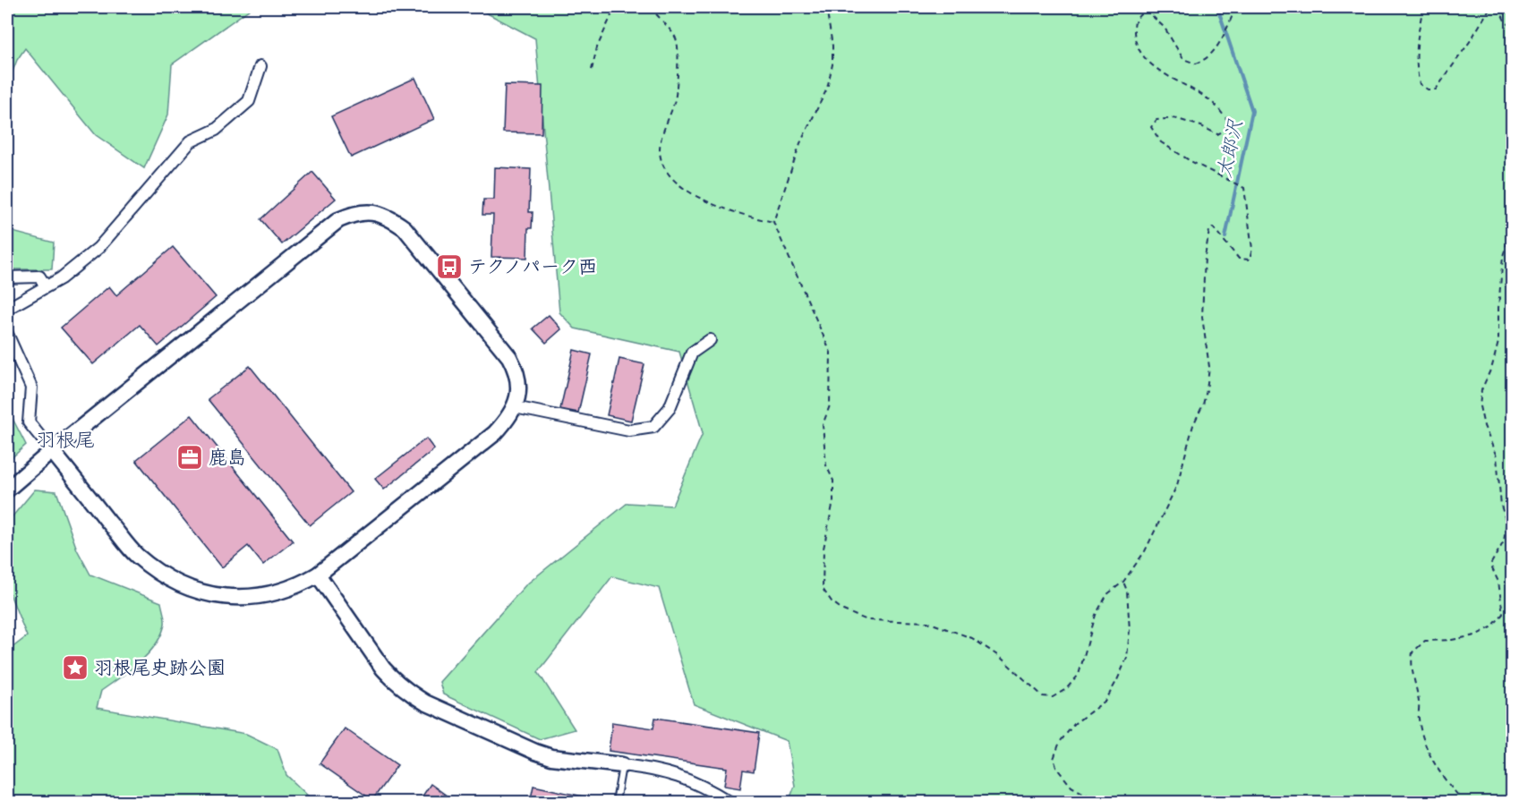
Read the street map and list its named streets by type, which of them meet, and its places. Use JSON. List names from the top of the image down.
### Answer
{
  "districts": ["羽根尾"],
  "water": ["太郎沢"],
  "places": {
    "bus stop": ["テクノパーク西"],
    "office": ["鹿島"],
    "place": ["羽根尾史跡公園"]
  }
}
